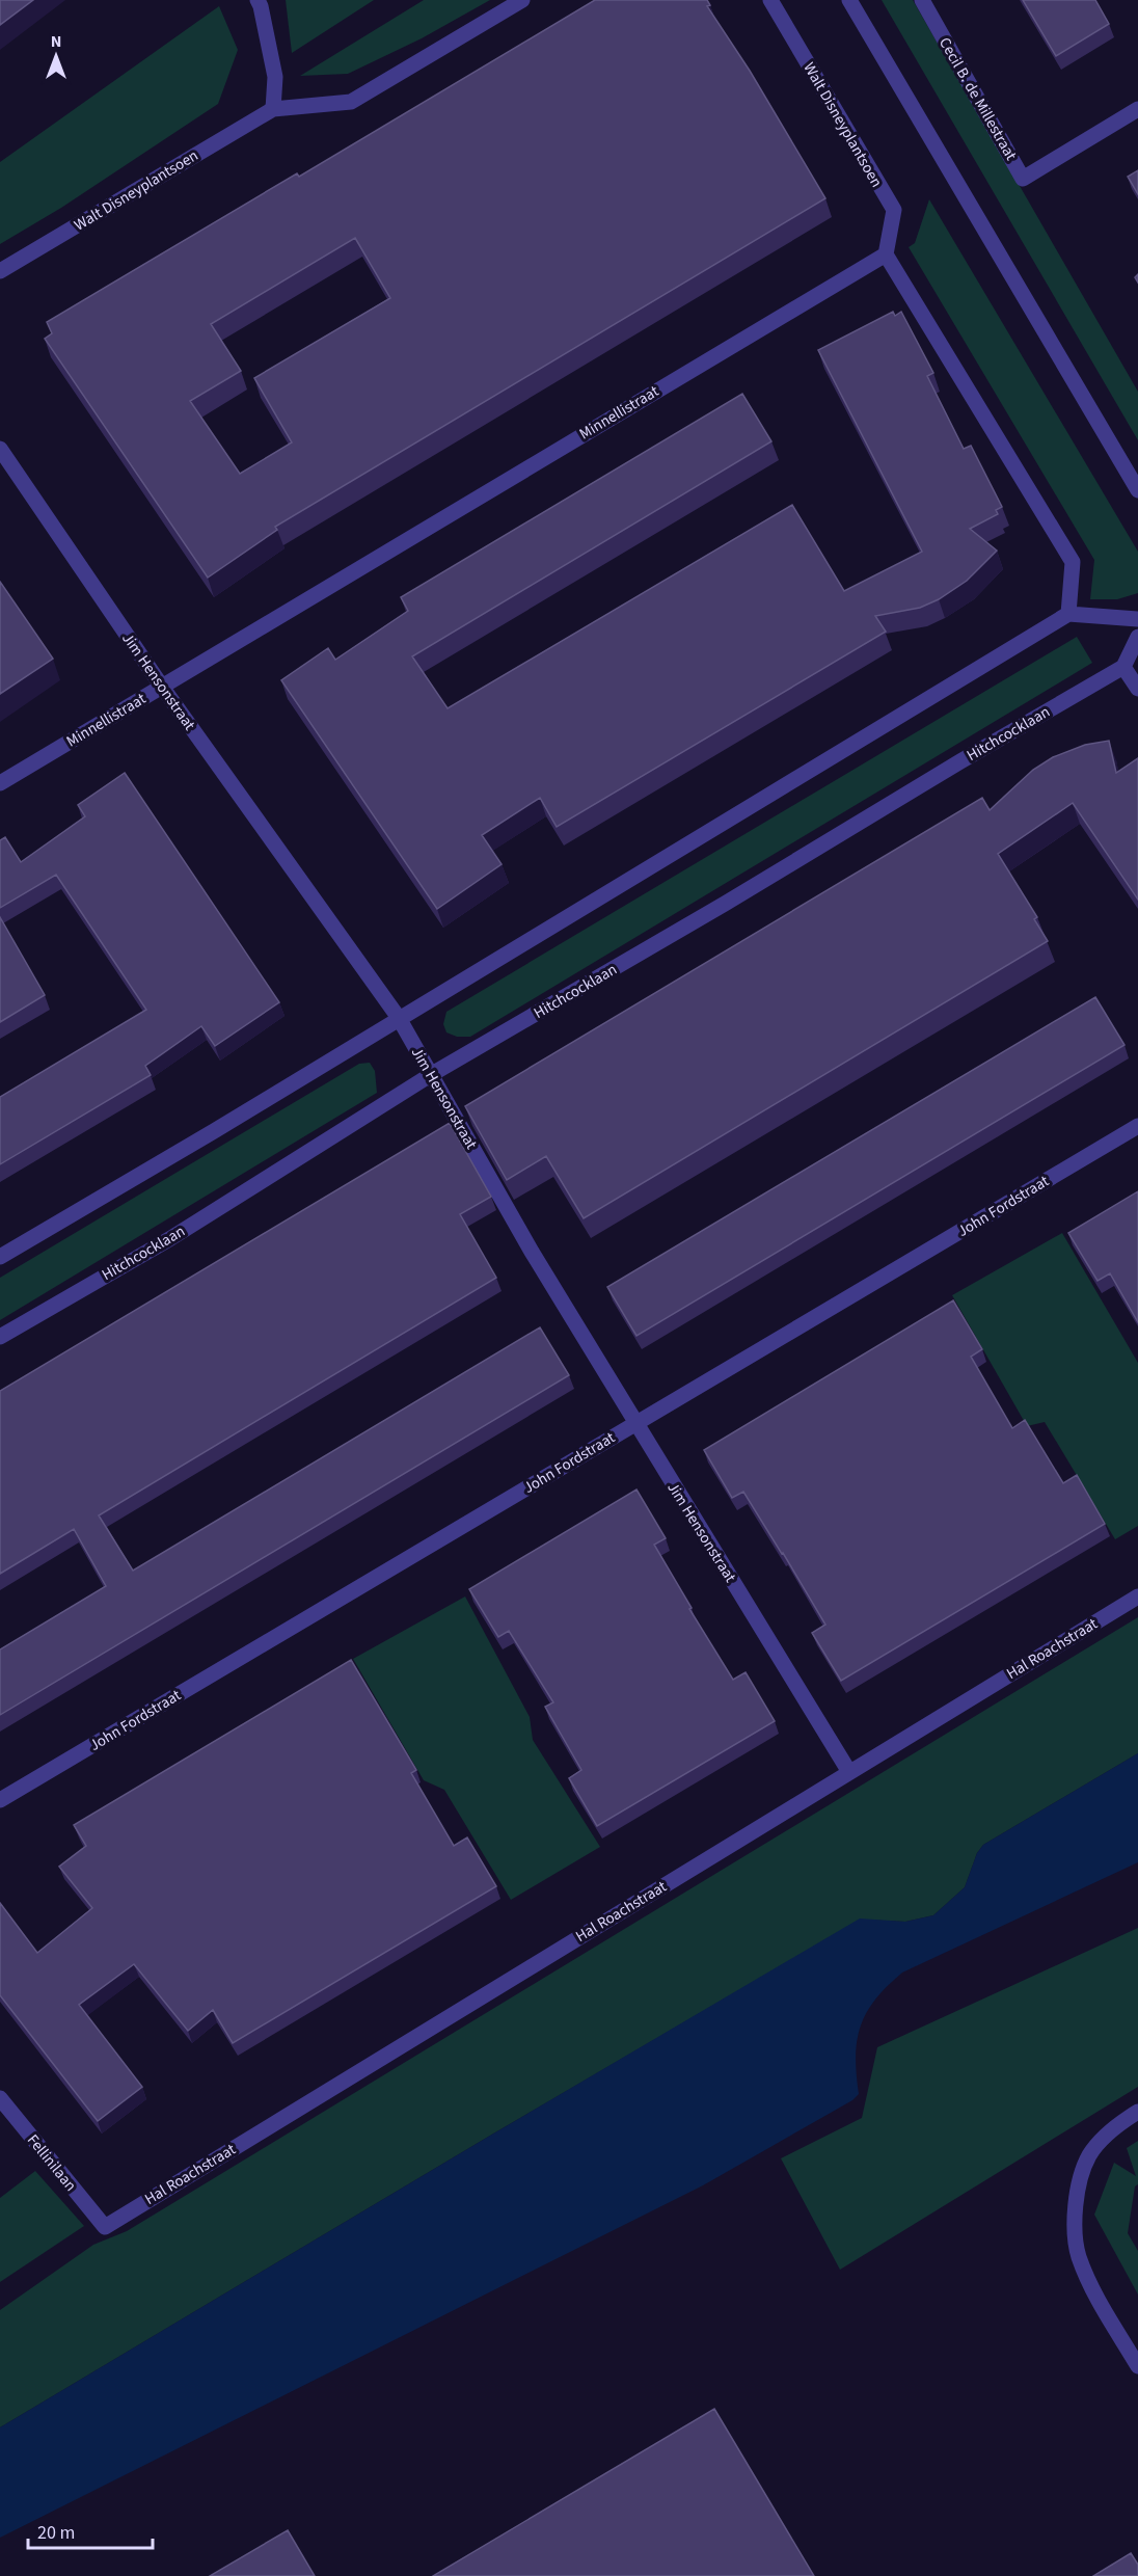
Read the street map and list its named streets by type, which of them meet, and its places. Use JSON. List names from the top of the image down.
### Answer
{
  "streets": {
    "street": [
      "Cecil B. de Millestraat",
      "Walt Disneyplantsoen",
      "Minnellistraat",
      "Jim Hensonstraat",
      "Hitchcocklaan",
      "John Fordstraat",
      "Hal Roachstraat",
      "Fellinilaan"
    ]
  },
  "crossings": [
    ["Walt Disneyplantsoen", "Minnellistraat"],
    ["Minnellistraat", "Jim Hensonstraat"],
    ["Jim Hensonstraat", "Hitchcocklaan"],
    ["Jim Hensonstraat", "John Fordstraat"],
    ["Jim Hensonstraat", "Hal Roachstraat"],
    ["Hal Roachstraat", "Fellinilaan"]
  ],
  "scale_bar": "20 m",
  "north": "top"
}
